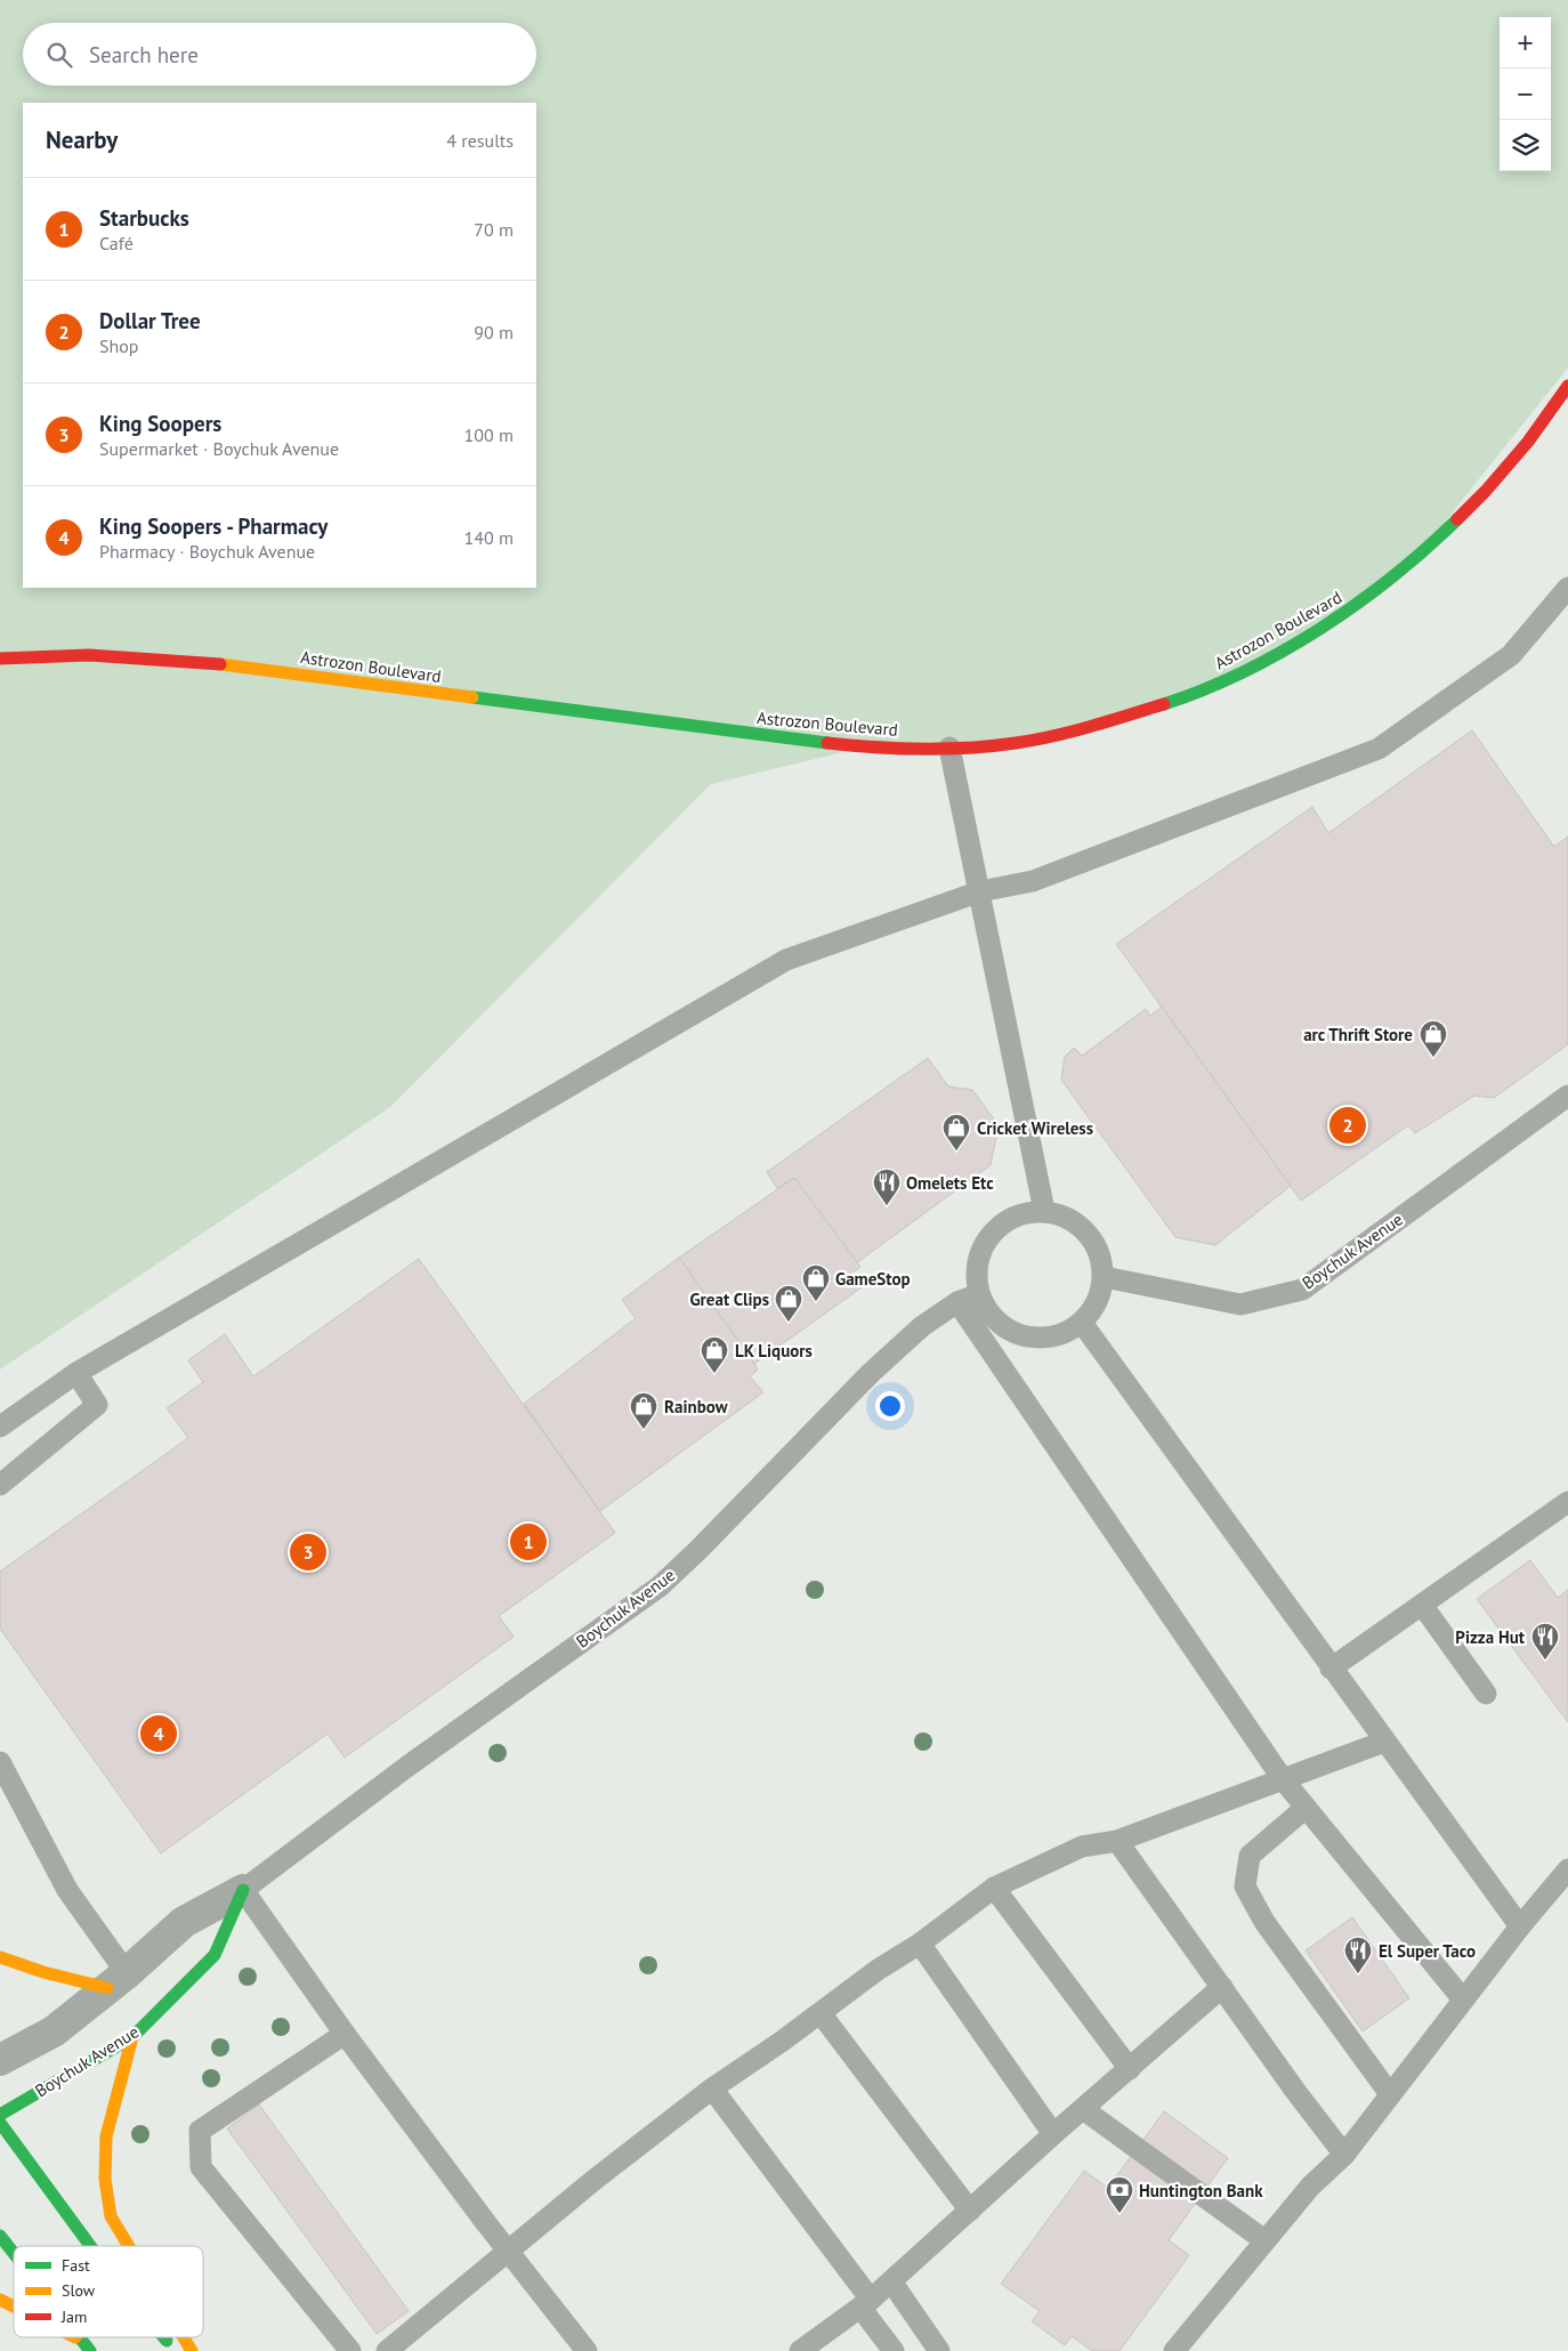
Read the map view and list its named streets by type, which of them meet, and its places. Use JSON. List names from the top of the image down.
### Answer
{
  "streets": {
    "main road": ["Astrozon Boulevard", "Boychuk Avenue"]
  },
  "places": {
    "shop": [
      "arc Thrift Store",
      "Cricket Wireless",
      "GameStop",
      "Great Clips",
      "LK Liquors",
      "Rainbow"
    ],
    "restaurant": ["Omelets Etc", "Pizza Hut", "El Super Taco"],
    "bank": ["Huntington Bank"]
  },
  "legend": ["Fast", "Slow", "Jam"],
  "page": {
    "map_buttons": ["+", "−"],
    "search": "Search here",
    "heading": ["Nearby", "4 results"],
    "list": [
      {
        "mark": "1",
        "name": "Starbucks",
        "note": "Café",
        "value": "70 m"
      },
      {
        "mark": "2",
        "name": "Dollar Tree",
        "note": "Shop",
        "value": "90 m"
      },
      {
        "mark": "3",
        "name": "King Soopers",
        "note": "Supermarket · Boychuk Avenue",
        "value": "100 m"
      },
      {
        "mark": "4",
        "name": "King Soopers - Pharmacy",
        "note": "Pharmacy · Boychuk Avenue",
        "value": "140 m"
      }
    ],
    "pins": [
      "2",
      "1",
      "3",
      "4"
    ]
  }
}
